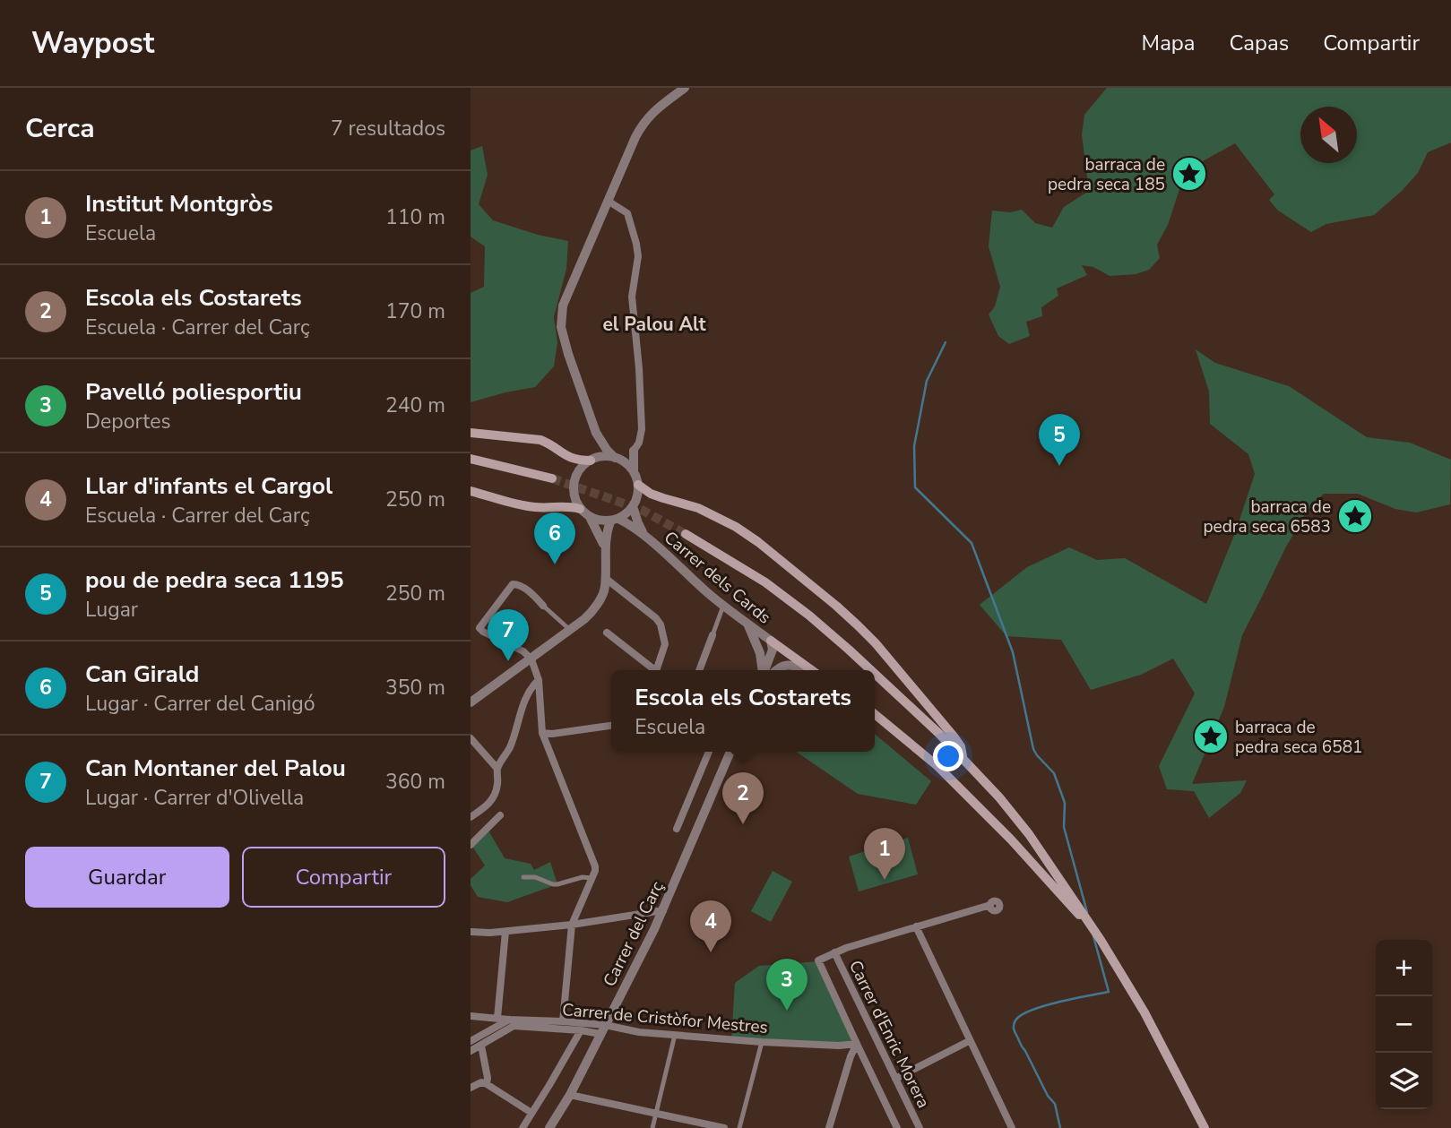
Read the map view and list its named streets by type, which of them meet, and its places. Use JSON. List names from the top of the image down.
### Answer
{
  "streets": {
    "street": [
      "Carrer dels Cards",
      "Carrer del Carç",
      "Carrer de Cristòfor Mestres",
      "Carrer d'Enric Morera"
    ]
  },
  "crossings": [
    ["Carrer del Carç", "Carrer de Cristòfor Mestres"],
    ["Carrer de Cristòfor Mestres", "Carrer d'Enric Morera"]
  ],
  "districts": ["el Palou Alt"],
  "places": {
    "place": ["barraca de pedra seca 185", "barraca de pedra seca 6583", "barraca de pedra seca 6581"]
  },
  "north": "top left",
  "page": {
    "header": "Waypost",
    "nav": ["Mapa", "Capas", "Compartir"],
    "heading": ["Cerca", "7 resultados"],
    "list": [
      {
        "mark": "1",
        "name": "Institut Montgròs",
        "note": "Escuela",
        "value": "110 m"
      },
      {
        "mark": "2",
        "name": "Escola els Costarets",
        "note": "Escuela · Carrer del Carç",
        "value": "170 m"
      },
      {
        "mark": "3",
        "name": "Pavelló poliesportiu",
        "note": "Deportes",
        "value": "240 m"
      },
      {
        "mark": "4",
        "name": "Llar d'infants el Cargol",
        "note": "Escuela · Carrer del Carç",
        "value": "250 m"
      },
      {
        "mark": "5",
        "name": "pou de pedra seca 1195",
        "note": "Lugar",
        "value": "250 m"
      },
      {
        "mark": "6",
        "name": "Can Girald",
        "note": "Lugar · Carrer del Canigó",
        "value": "350 m"
      },
      {
        "mark": "7",
        "name": "Can Montaner del Palou",
        "note": "Lugar · Carrer d'Olivella",
        "value": "360 m"
      }
    ],
    "pins": [
      "5",
      "6",
      "7",
      "2",
      "1",
      "4",
      "3"
    ],
    "popup": ["Escola els Costarets", "Escuela"],
    "buttons": ["Guardar", "Compartir"],
    "map_buttons": ["+", "−"]
  }
}
